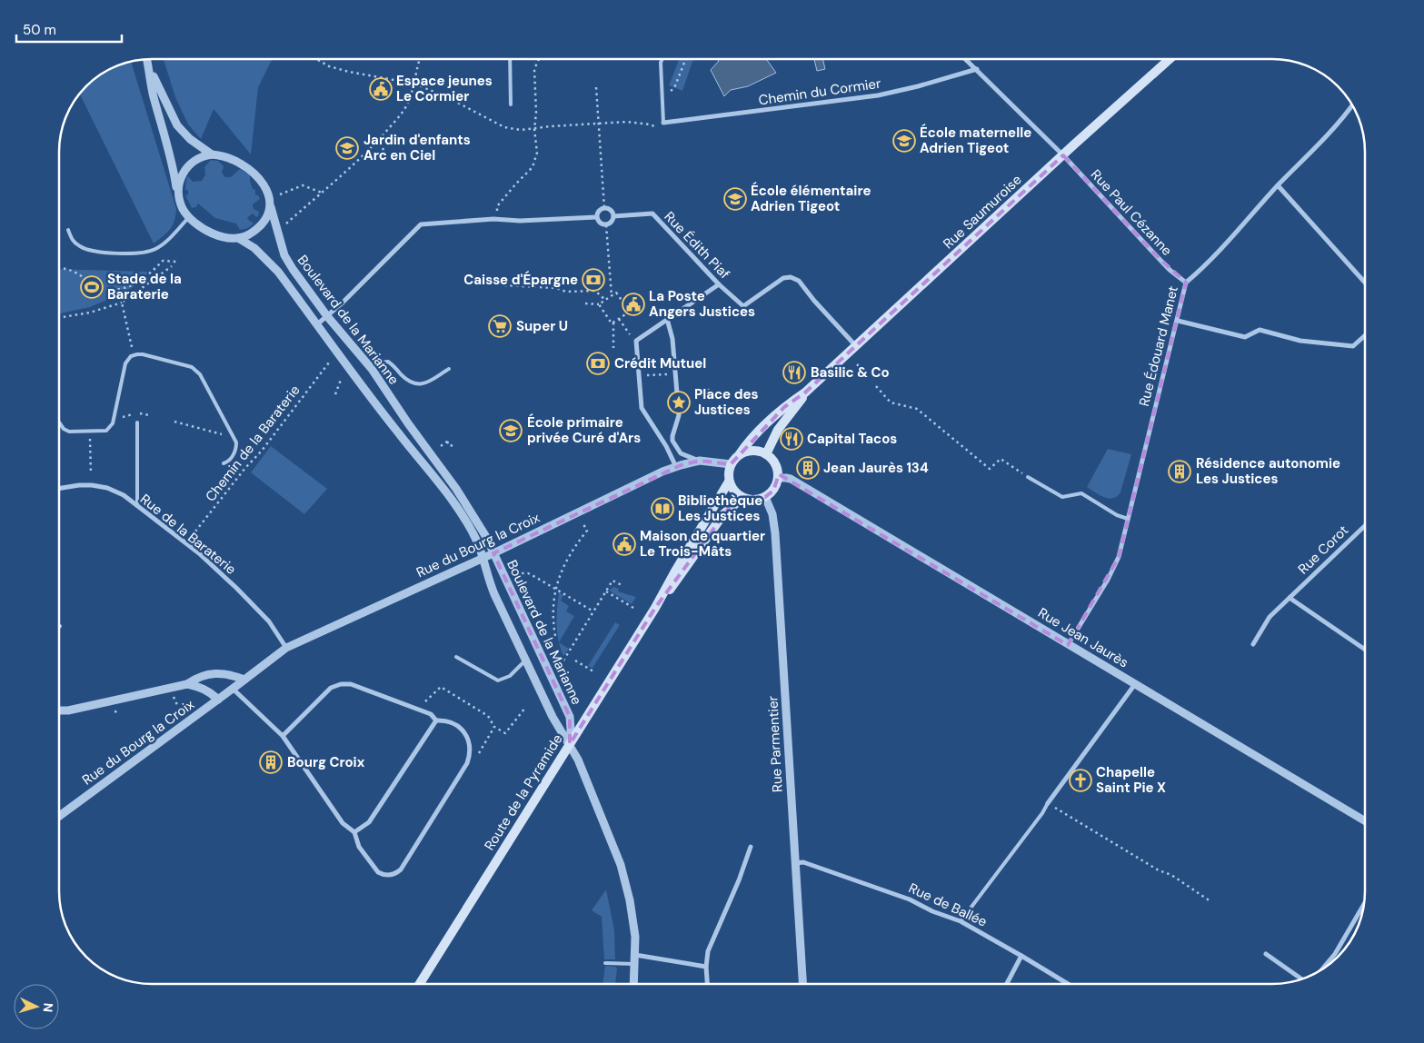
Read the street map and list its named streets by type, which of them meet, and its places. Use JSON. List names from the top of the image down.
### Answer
{
  "streets": {
    "main road": ["Rue Saumuroise", "Route de la Pyramide"],
    "street": [
      "Chemin du Cormier",
      "Rue Paul Cézanne",
      "Rue Édith Piaf",
      "Boulevard de la Marianne",
      "Rue Édouard Manet",
      "Rue de la Baraterie",
      "Rue du Bourg la Croix",
      "Rue Corot",
      "Rue Jean Jaurès",
      "Rue Parmentier",
      "Rue de Ballée"
    ],
    "path": ["Chemin de la Baraterie"]
  },
  "crossings": [
    ["Chemin du Cormier", "Rue Paul Cézanne"],
    ["Rue Saumuroise", "Rue Paul Cézanne"],
    ["Rue Saumuroise", "Rue Édith Piaf"],
    ["Rue Saumuroise", "Rue du Bourg la Croix"],
    ["Rue Saumuroise", "Rue Jean Jaurès"],
    ["Rue Saumuroise", "Rue Parmentier"],
    ["Rue Saumuroise", "Route de la Pyramide"],
    ["Rue Paul Cézanne", "Rue Édouard Manet"],
    ["Boulevard de la Marianne", "Rue du Bourg la Croix"],
    ["Boulevard de la Marianne", "Route de la Pyramide"],
    ["Rue Édouard Manet", "Rue Jean Jaurès"],
    ["Rue de la Baraterie", "Rue du Bourg la Croix"],
    ["Rue du Bourg la Croix", "Rue Jean Jaurès"],
    ["Rue du Bourg la Croix", "Rue Parmentier"],
    ["Rue du Bourg la Croix", "Route de la Pyramide"],
    ["Rue Jean Jaurès", "Rue Parmentier"],
    ["Rue Jean Jaurès", "Route de la Pyramide"],
    ["Rue Parmentier", "Route de la Pyramide"],
    ["Rue Parmentier", "Rue de Ballée"]
  ],
  "places": {
    "public building": ["Espace jeunes Le Cormier", "La Poste Angers Justices", "Maison de quartier Le Trois-Mâts"],
    "school or university": [
      "École maternelle Adrien Tigeot",
      "Jardin d'enfants Arc en Ciel",
      "École élémentaire Adrien Tigeot",
      "École primaire privée Curé d'Ars"
    ],
    "bank": ["Caisse d'Épargne", "Crédit Mutuel"],
    "sports": ["Stade de la Baraterie"],
    "supermarket": ["Super U"],
    "restaurant": ["Basilic & Co", "Capital Tacos"],
    "place": ["Place des Justices"],
    "building": ["Jean Jaurès 134", "Résidence autonomie Les Justices", "Bourg Croix"],
    "library": ["Bibliothèque Les Justices"],
    "church": ["Chapelle Saint Pie X"]
  },
  "scale_bar": "50 m",
  "north": "right"
}
